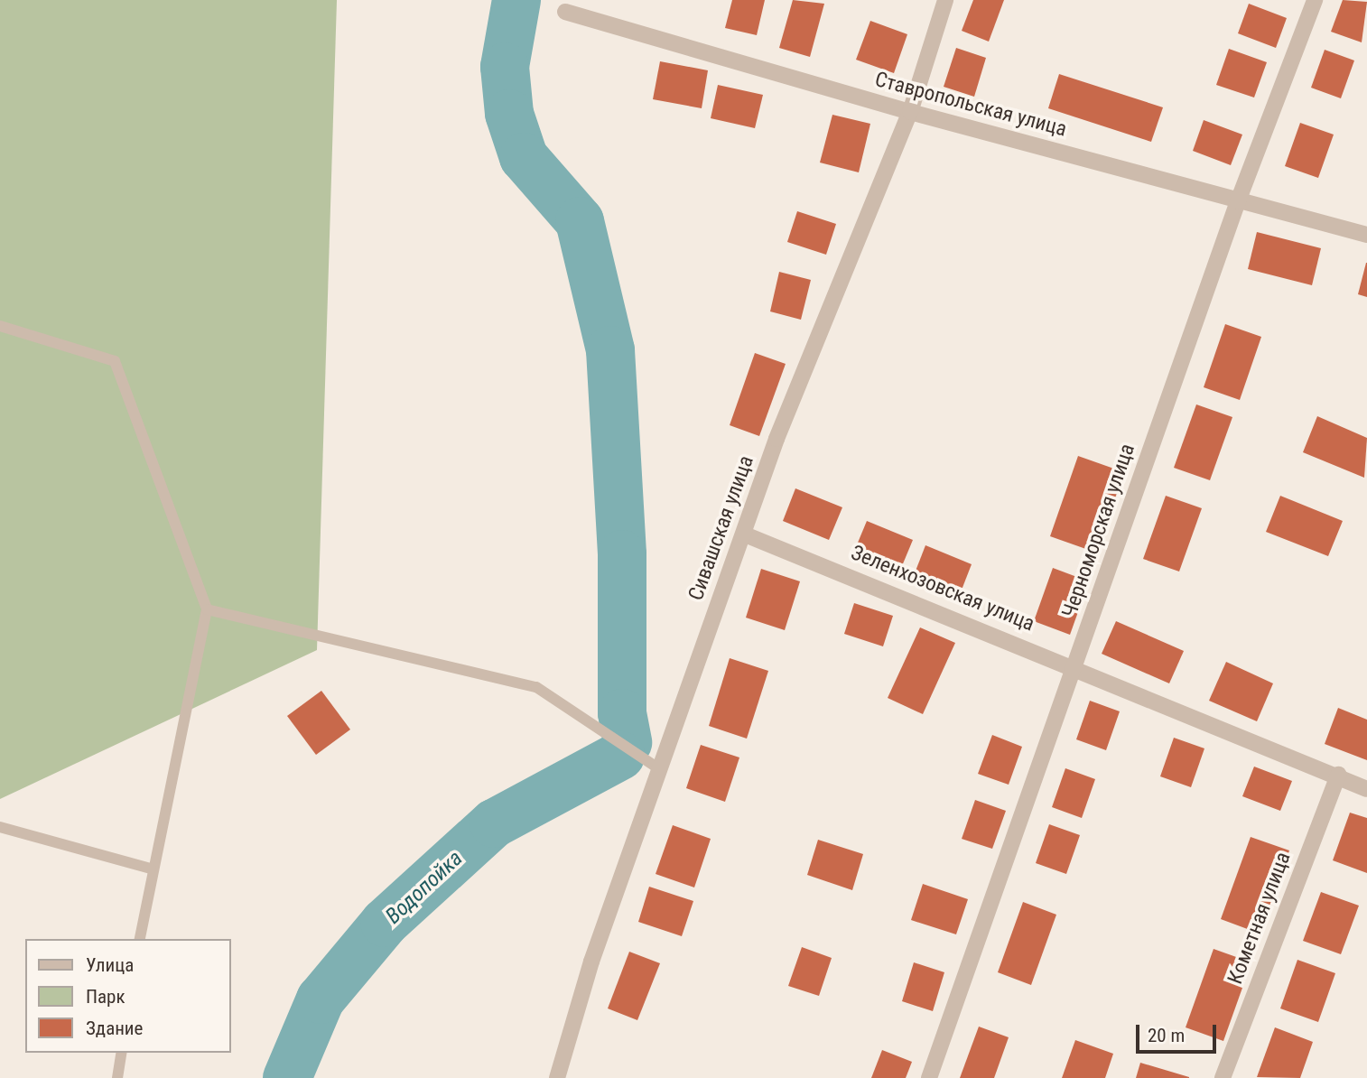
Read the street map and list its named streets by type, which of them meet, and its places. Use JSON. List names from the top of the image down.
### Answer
{
  "streets": {
    "street": [
      "Ставропольская улица",
      "Сивашская улица",
      "Черноморская улица",
      "Зеленхозовская улица",
      "Кометная улица"
    ]
  },
  "crossings": [
    ["Ставропольская улица", "Сивашская улица"],
    ["Ставропольская улица", "Черноморская улица"],
    ["Сивашская улица", "Зеленхозовская улица"],
    ["Черноморская улица", "Зеленхозовская улица"],
    ["Зеленхозовская улица", "Кометная улица"]
  ],
  "water": ["Водопойка"],
  "legend": ["Улица", "Парк", "Здание"],
  "scale_bar": "20 m"
}
